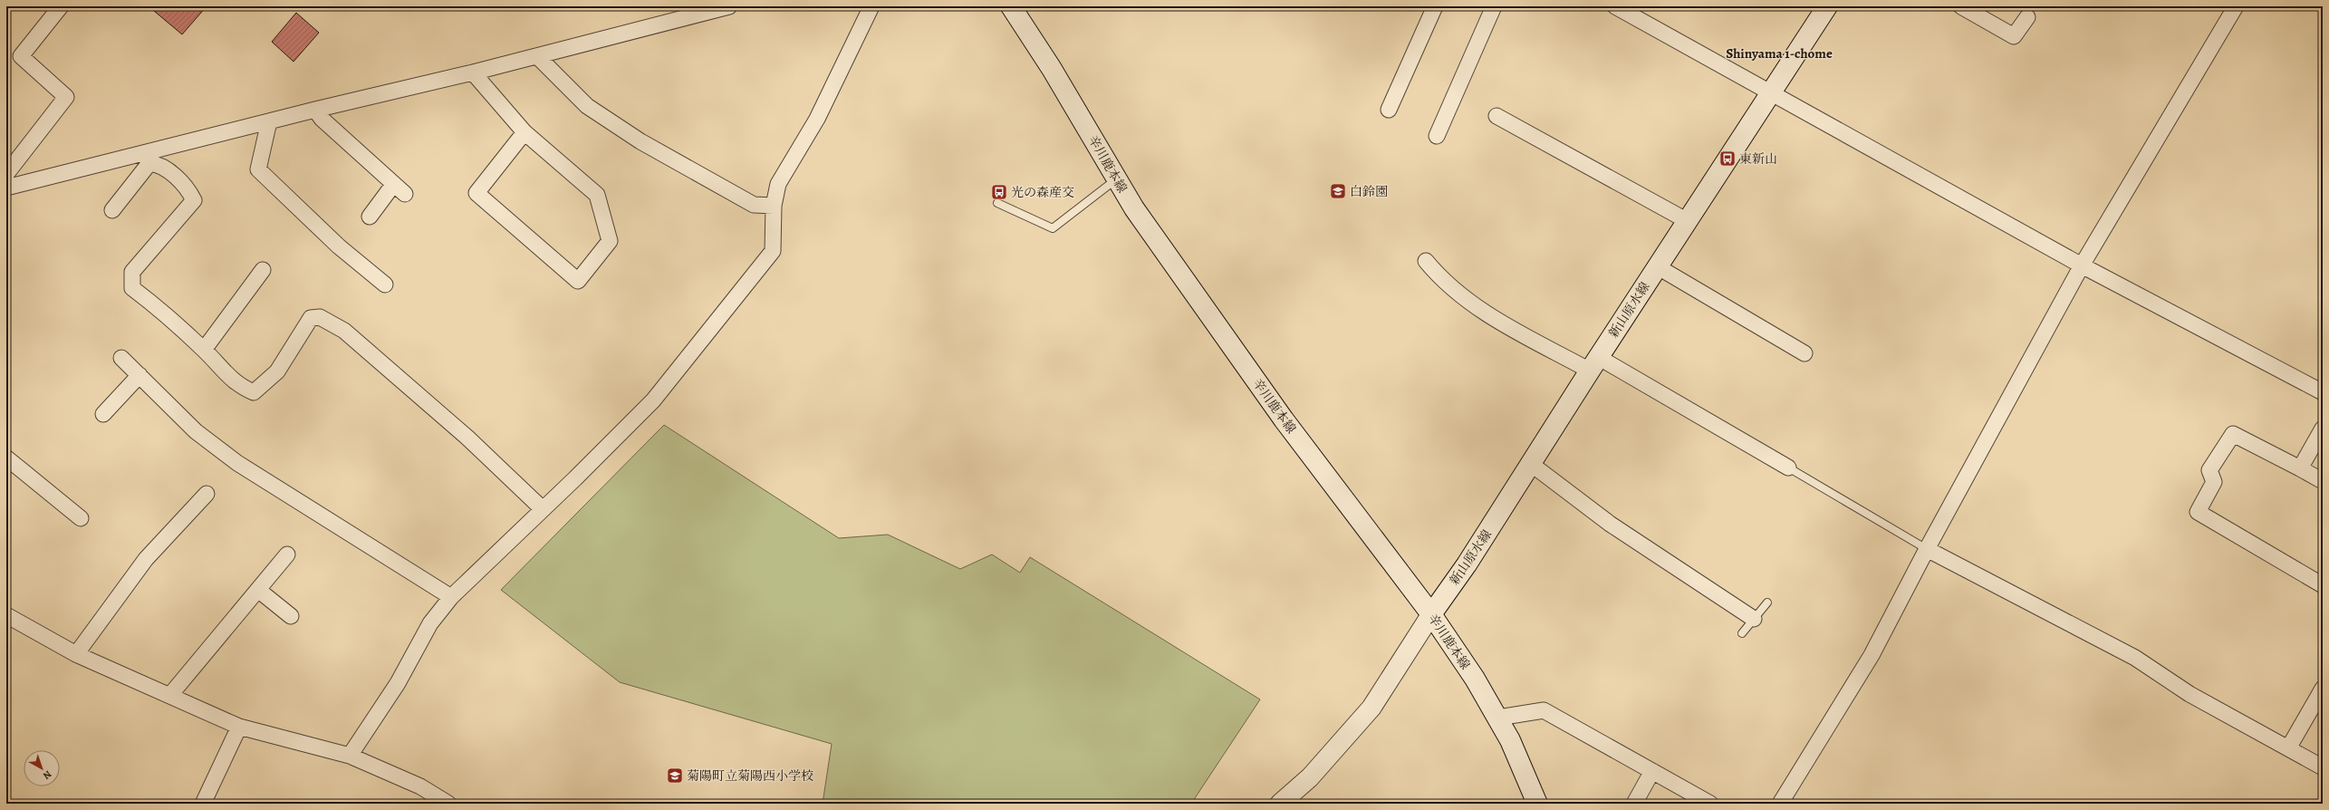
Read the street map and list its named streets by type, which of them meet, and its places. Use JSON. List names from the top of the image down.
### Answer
{
  "streets": {
    "main road": ["辛川鹿本線", "新山原水線"]
  },
  "crossings": [
    ["辛川鹿本線", "新山原水線"]
  ],
  "districts": ["Shinyama 1-chome"],
  "places": {
    "bus stop": ["東新山", "光の森産交"],
    "school or university": ["白鈴園", "菊陽町立菊陽西小学校"]
  },
  "north": "bottom right"
}
